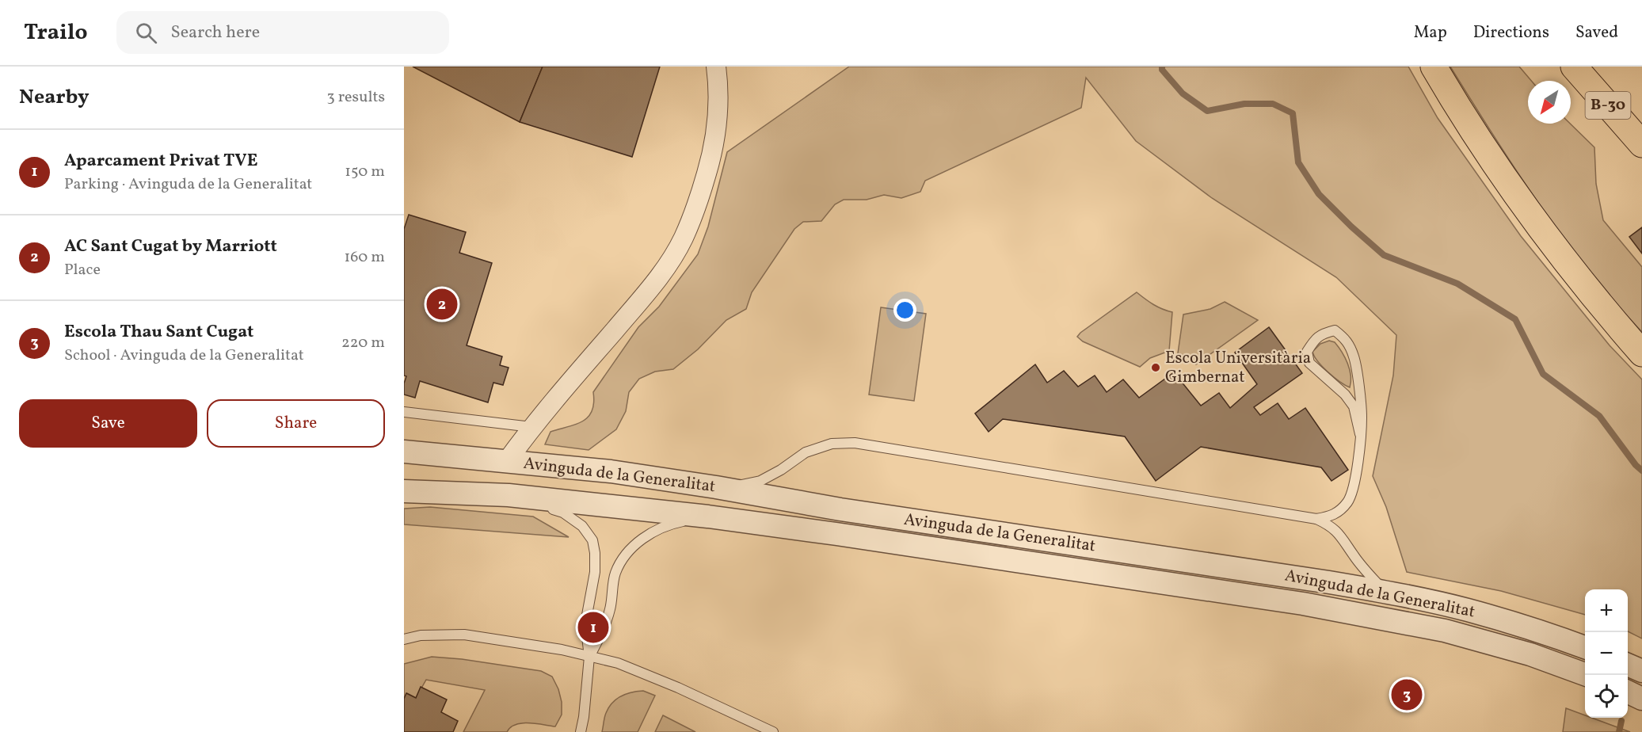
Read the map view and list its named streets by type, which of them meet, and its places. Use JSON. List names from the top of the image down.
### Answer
{
  "streets": {
    "highway": ["B-30"],
    "street": ["Avinguda de la Generalitat"]
  },
  "places": ["Escola Universitària Gimbernat"],
  "north": "bottom left",
  "page": {
    "header": "Trailo",
    "search": "Search here",
    "nav": ["Map", "Directions", "Saved"],
    "heading": ["Nearby", "3 results"],
    "list": [
      {
        "mark": "1",
        "name": "Aparcament Privat TVE",
        "note": "Parking · Avinguda de la Generalitat",
        "value": "150 m"
      },
      {
        "mark": "2",
        "name": "AC Sant Cugat by Marriott",
        "note": "Place",
        "value": "160 m"
      },
      {
        "mark": "3",
        "name": "Escola Thau Sant Cugat",
        "note": "School · Avinguda de la Generalitat",
        "value": "220 m"
      }
    ],
    "pins": ["2", "1", "3"],
    "buttons": ["Save", "Share"],
    "map_buttons": ["+", "−"]
  }
}
